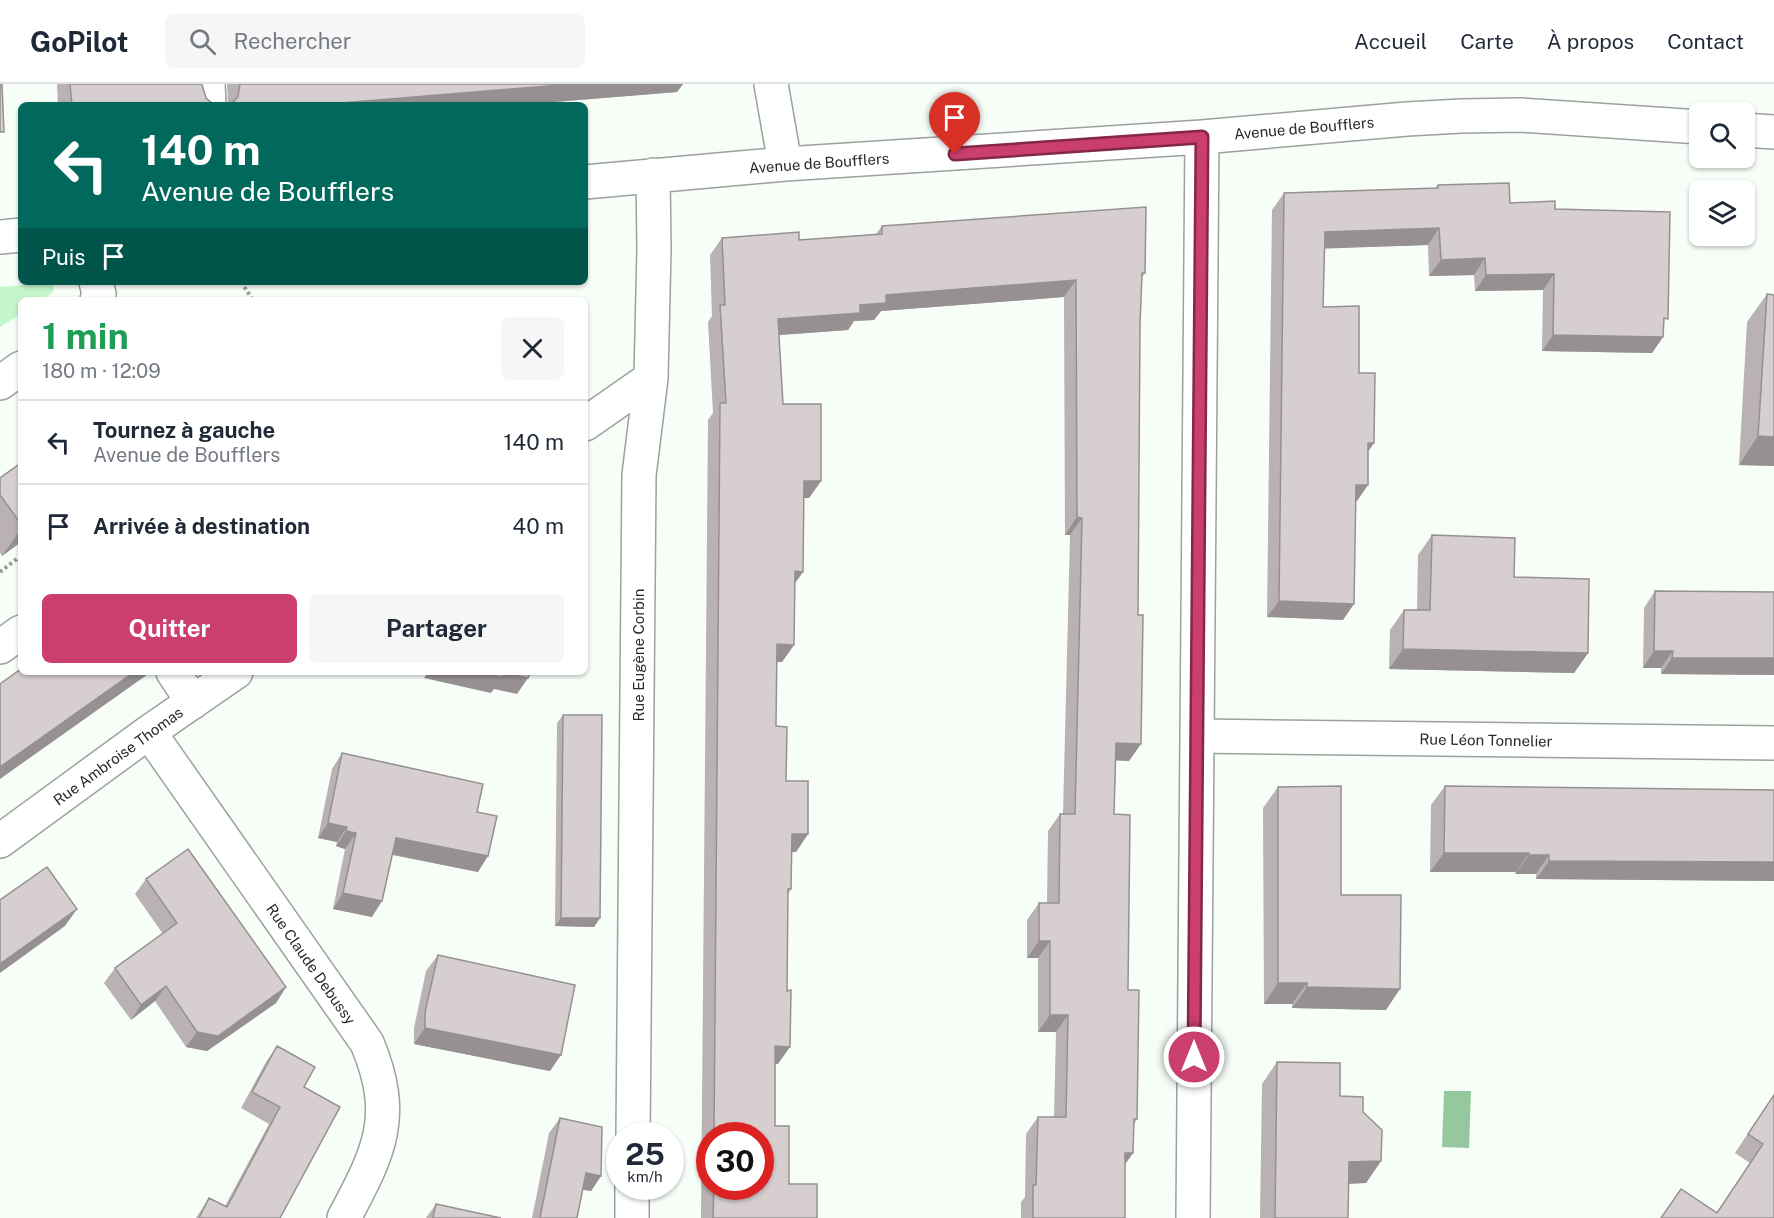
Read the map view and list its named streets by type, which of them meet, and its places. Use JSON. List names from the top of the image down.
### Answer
{
  "streets": {
    "street": [
      "Avenue de Boufflers",
      "Rue Eugène Corbin",
      "Rue Léon Tonnelier",
      "Rue Ambroise Thomas",
      "Rue Claude Debussy"
    ]
  },
  "crossings": [
    ["Avenue de Boufflers", "Rue Eugène Corbin"],
    ["Rue Ambroise Thomas", "Rue Claude Debussy"]
  ],
  "page": {
    "header": "GoPilot",
    "search": "Rechercher",
    "nav": [
      "Accueil",
      "Carte",
      "À propos",
      "Contact"
    ],
    "turn": ["140 m", "Avenue de Boufflers"],
    "then": "Puis",
    "heading": ["1 min", "180 m · 12:09"],
    "list": [
      {
        "name": "Tournez à gauche",
        "note": "Avenue de Boufflers",
        "value": "140 m"
      },
      {
        "name": "Arrivée à destination",
        "value": "40 m"
      }
    ],
    "buttons": ["Quitter", "Partager"],
    "speed": "25 km/h",
    "limit": "30"
  }
}
